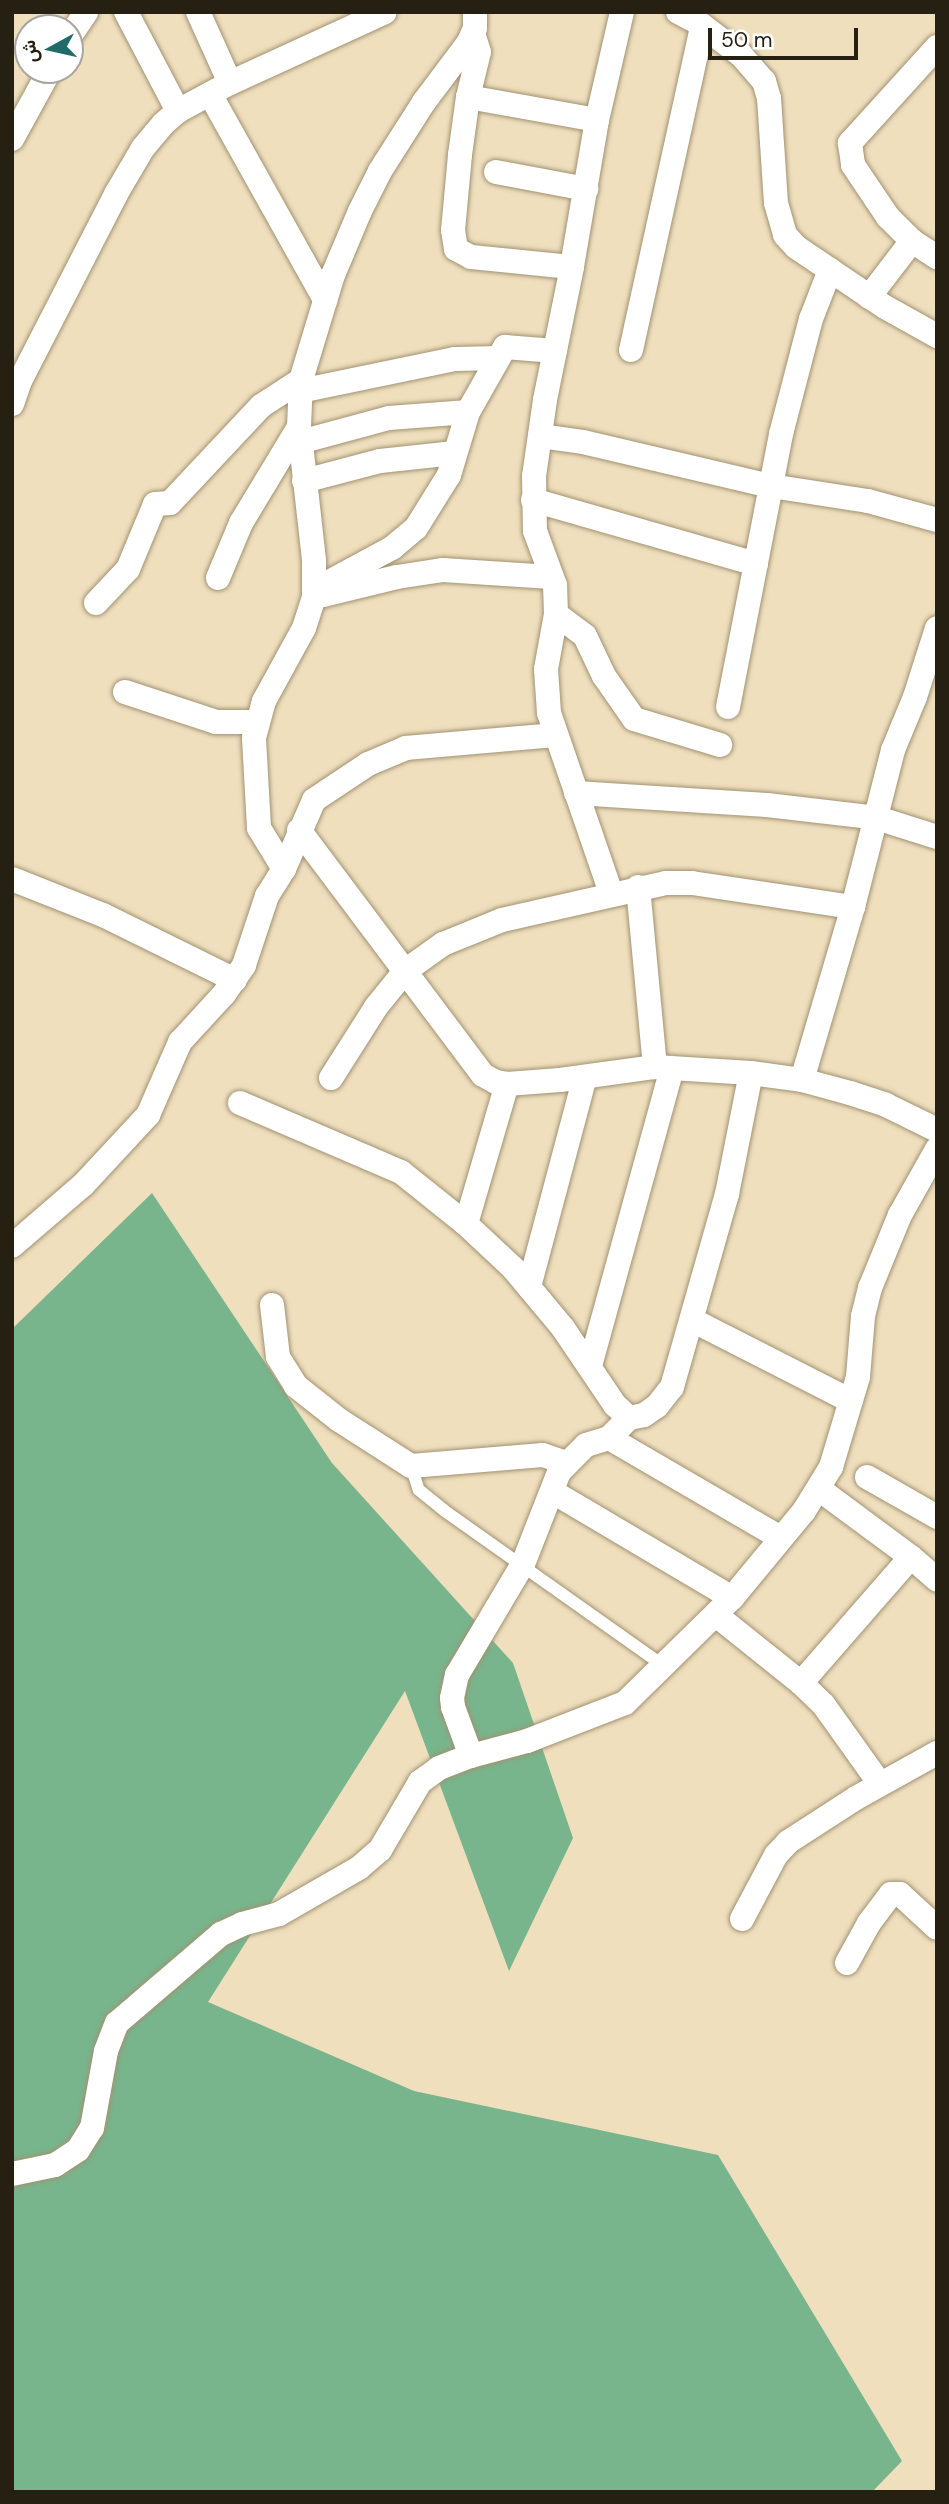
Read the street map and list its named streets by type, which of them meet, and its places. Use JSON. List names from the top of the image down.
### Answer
{
  "scale_bar": "50 m",
  "north": "left"
}
